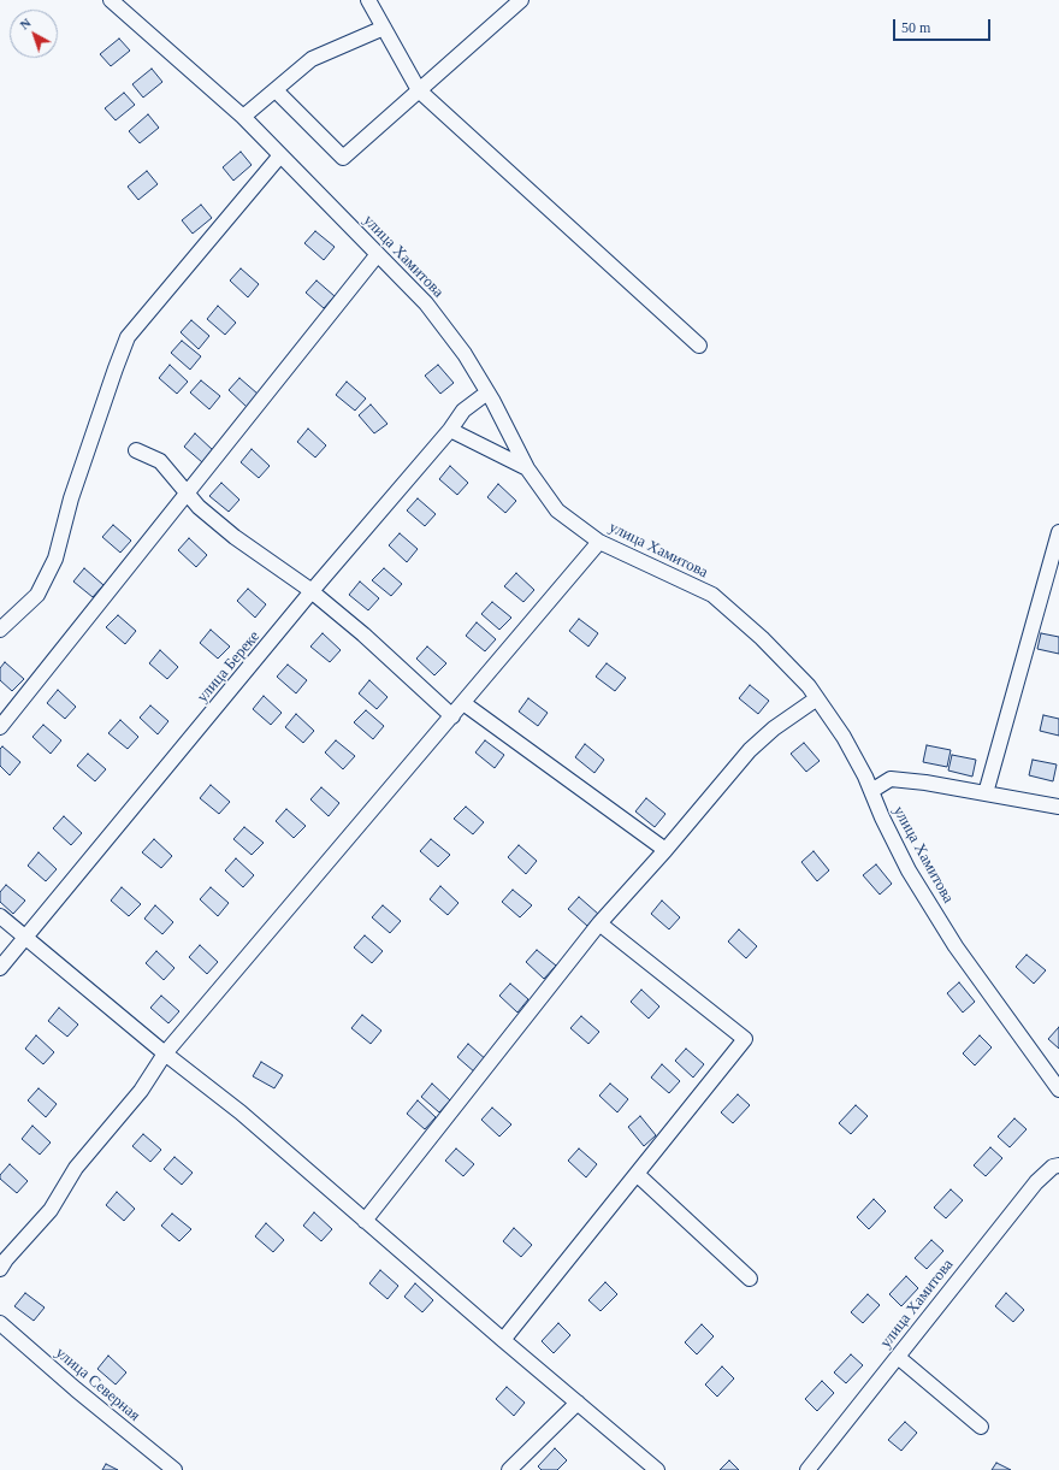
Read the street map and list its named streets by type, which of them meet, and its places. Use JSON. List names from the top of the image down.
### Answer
{
  "streets": {
    "street": ["улица Хамитова", "улица Береке", "улица Северная"]
  },
  "crossings": [
    ["улица Хамитова", "улица Береке"]
  ],
  "scale_bar": "50 m",
  "north": "top left"
}
